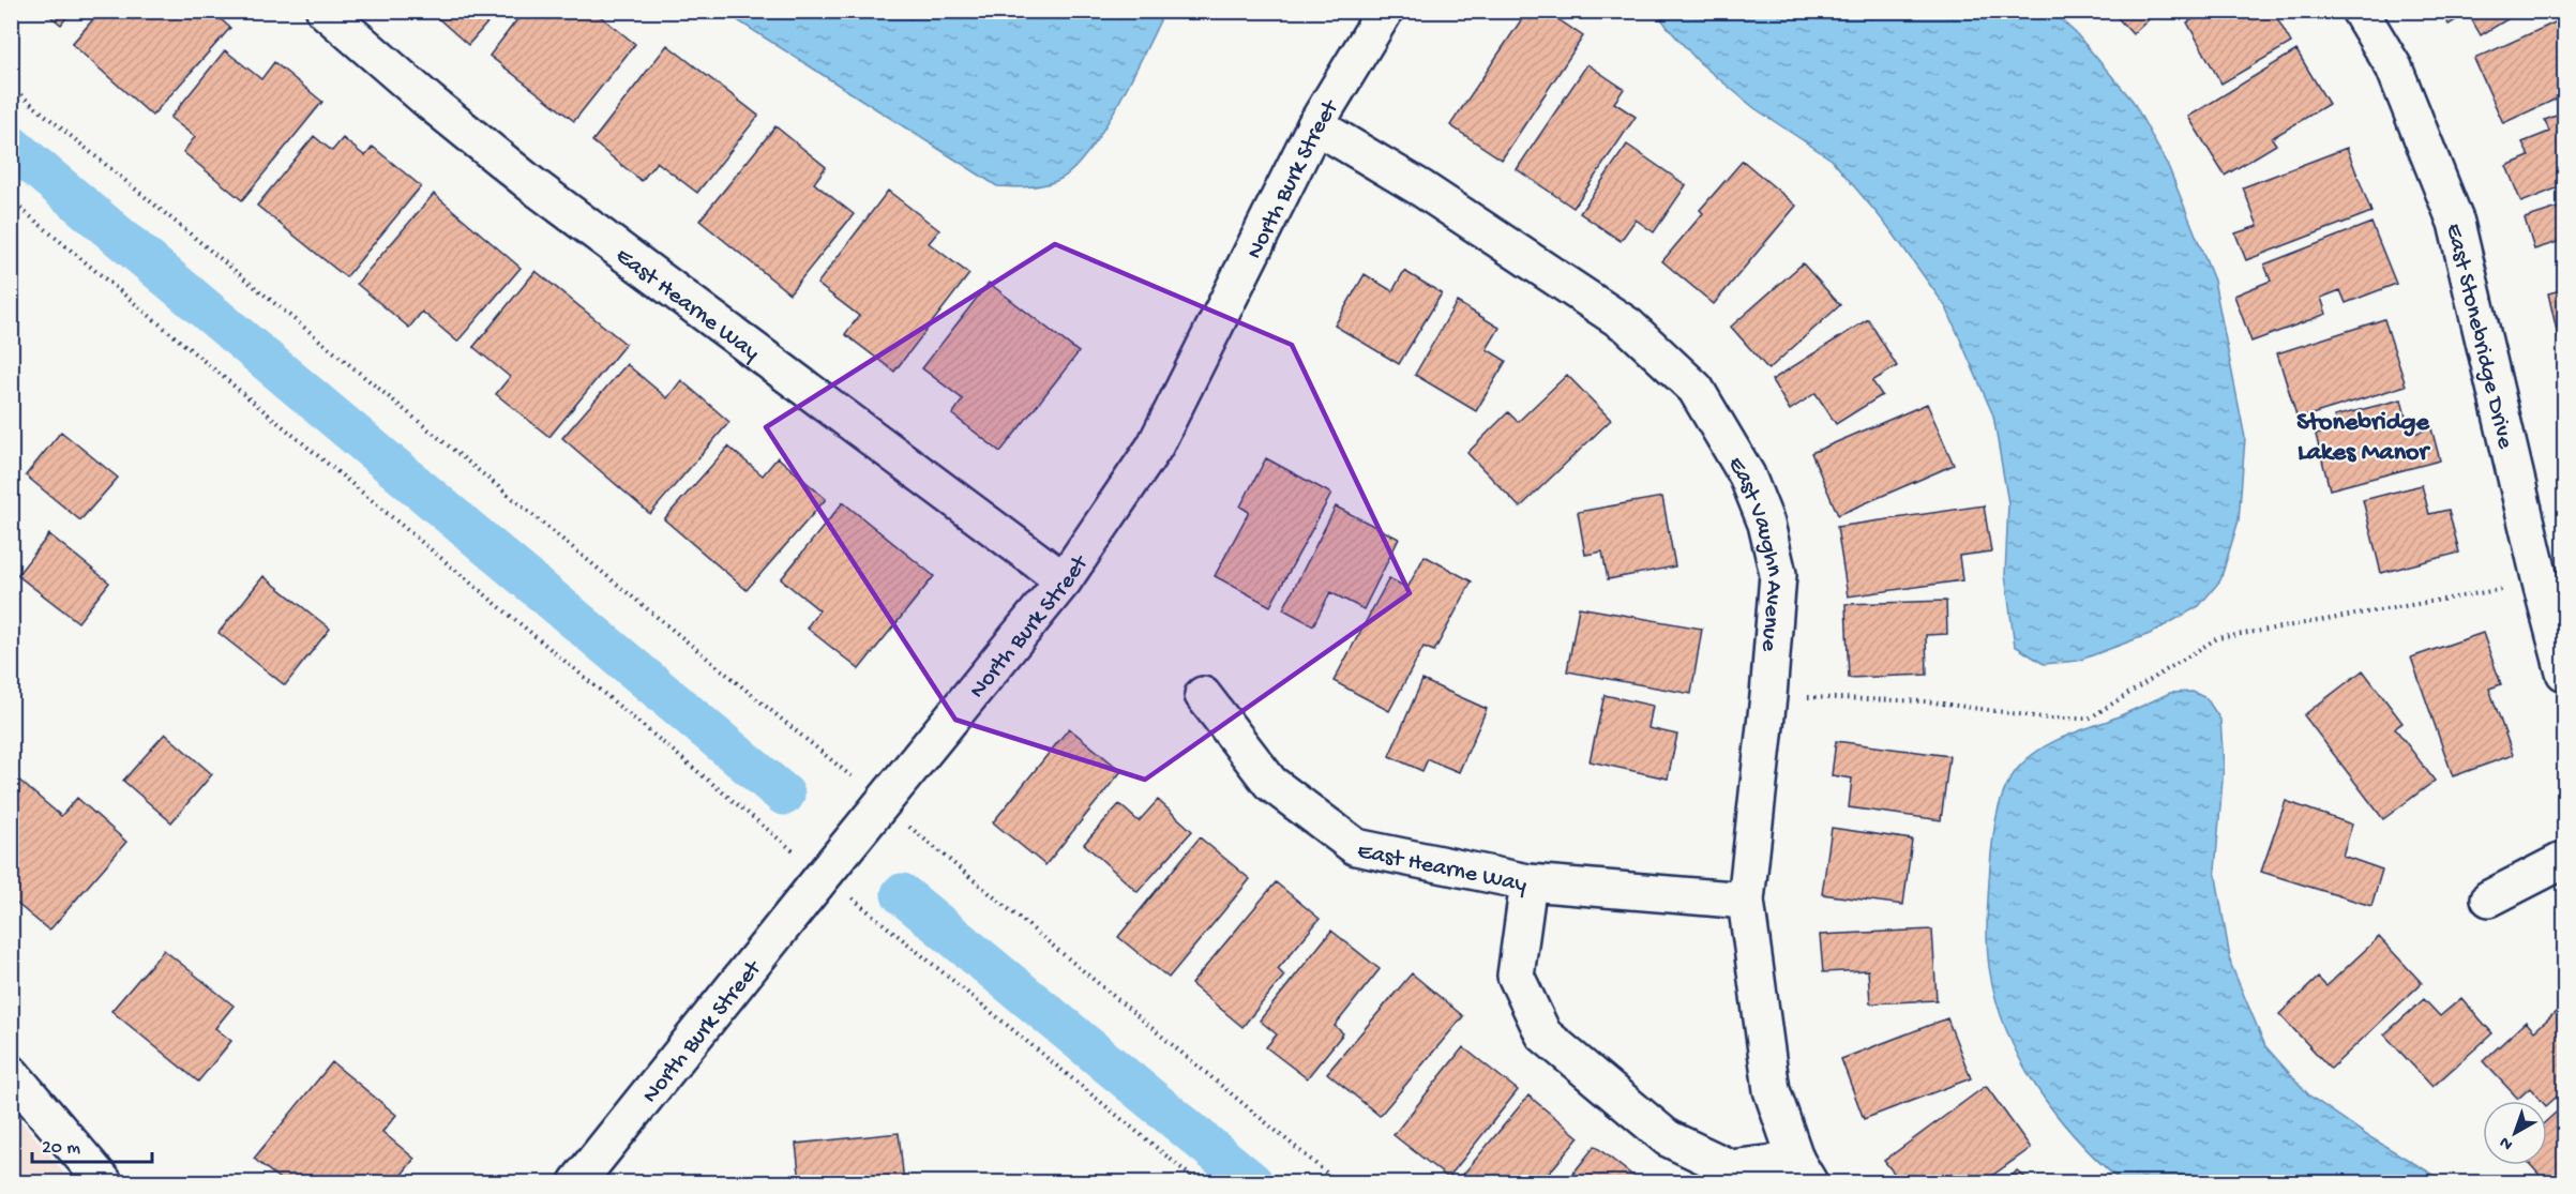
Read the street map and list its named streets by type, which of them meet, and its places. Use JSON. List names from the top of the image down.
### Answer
{
  "streets": {
    "street": [
      "North Burk Street",
      "East Hearne Way",
      "East Stonebridge Drive",
      "East Vaughn Avenue"
    ]
  },
  "crossings": [
    ["North Burk Street", "East Hearne Way"],
    ["North Burk Street", "East Vaughn Avenue"],
    ["East Hearne Way", "East Vaughn Avenue"]
  ],
  "districts": ["Stonebridge Lakes Manor"],
  "scale_bar": "20 m",
  "north": "bottom left"
}
